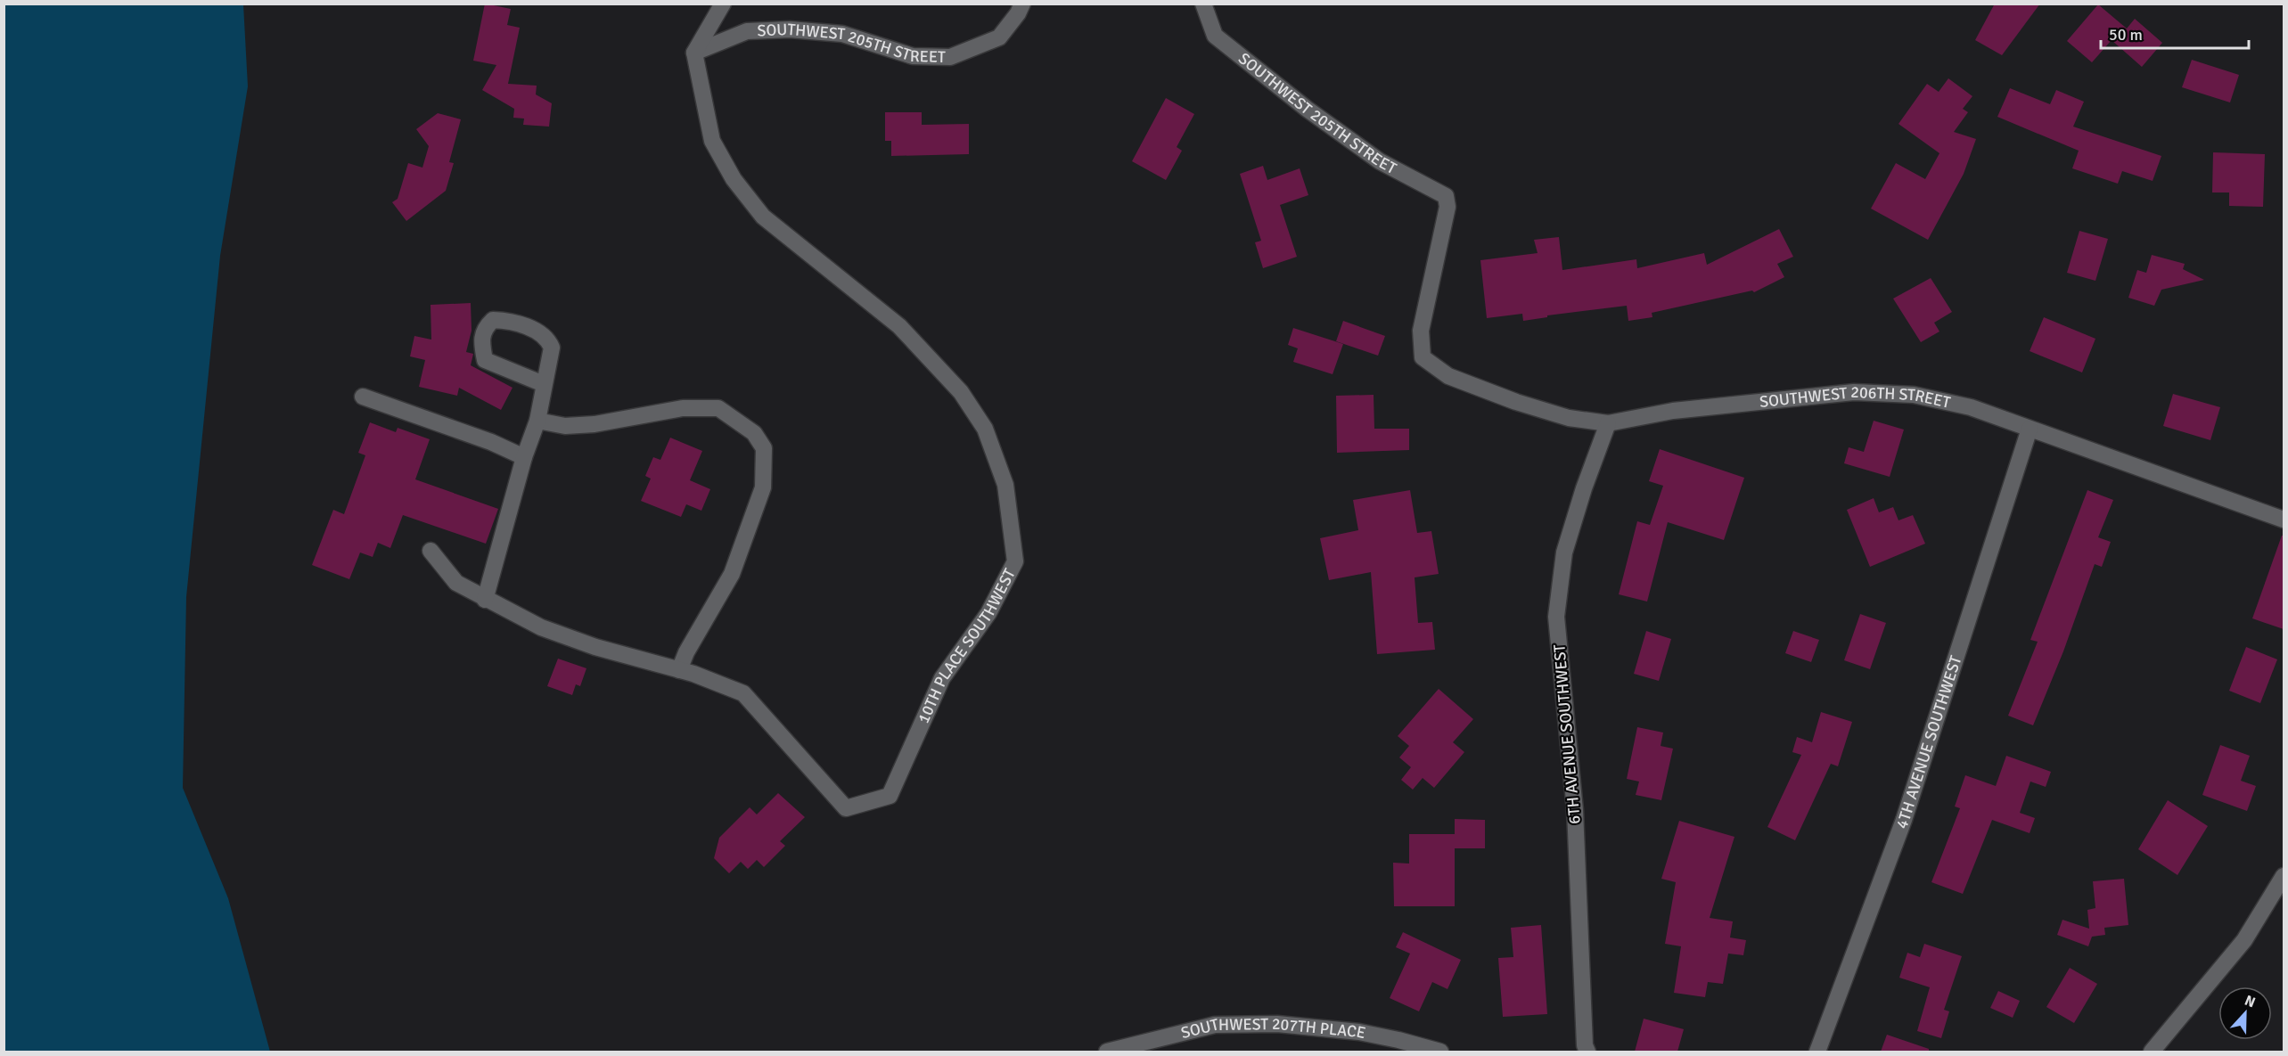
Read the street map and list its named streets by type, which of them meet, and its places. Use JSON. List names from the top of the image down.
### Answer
{
  "streets": {
    "street": [
      "SOUTHWEST 205TH STREET",
      "SOUTHWEST 206TH STREET",
      "10TH PLACE SOUTHWEST",
      "6TH AVENUE SOUTHWEST",
      "4TH AVENUE SOUTHWEST",
      "SOUTHWEST 207TH PLACE"
    ]
  },
  "crossings": [
    ["SOUTHWEST 205TH STREET", "SOUTHWEST 206TH STREET"],
    ["SOUTHWEST 205TH STREET", "10TH PLACE SOUTHWEST"],
    ["SOUTHWEST 206TH STREET", "6TH AVENUE SOUTHWEST"],
    ["SOUTHWEST 206TH STREET", "4TH AVENUE SOUTHWEST"]
  ],
  "scale_bar": "50 m",
  "north": "top"
}
